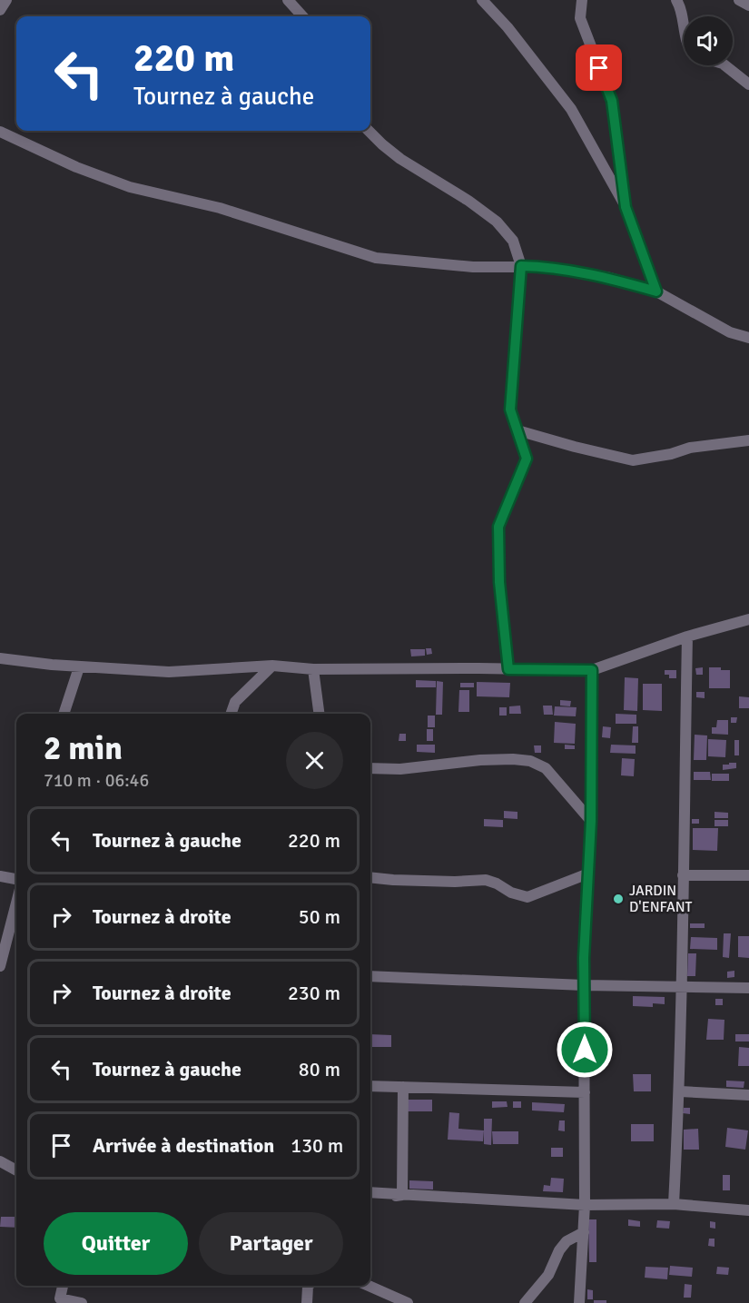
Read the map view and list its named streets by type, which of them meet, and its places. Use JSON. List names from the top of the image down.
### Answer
{
  "places": ["JARDIN D'ENFANT"],
  "page": {
    "turn": ["220 m", "Tournez à gauche"],
    "heading": ["2 min", "710 m · 06:46"],
    "list": [
      {
        "name": "Tournez à gauche",
        "value": "220 m"
      },
      {
        "name": "Tournez à droite",
        "value": "50 m"
      },
      {
        "name": "Tournez à droite",
        "value": "230 m"
      },
      {
        "name": "Tournez à gauche",
        "value": "80 m"
      },
      {
        "name": "Arrivée à destination",
        "value": "130 m"
      }
    ],
    "buttons": ["Quitter", "Partager"]
  }
}
